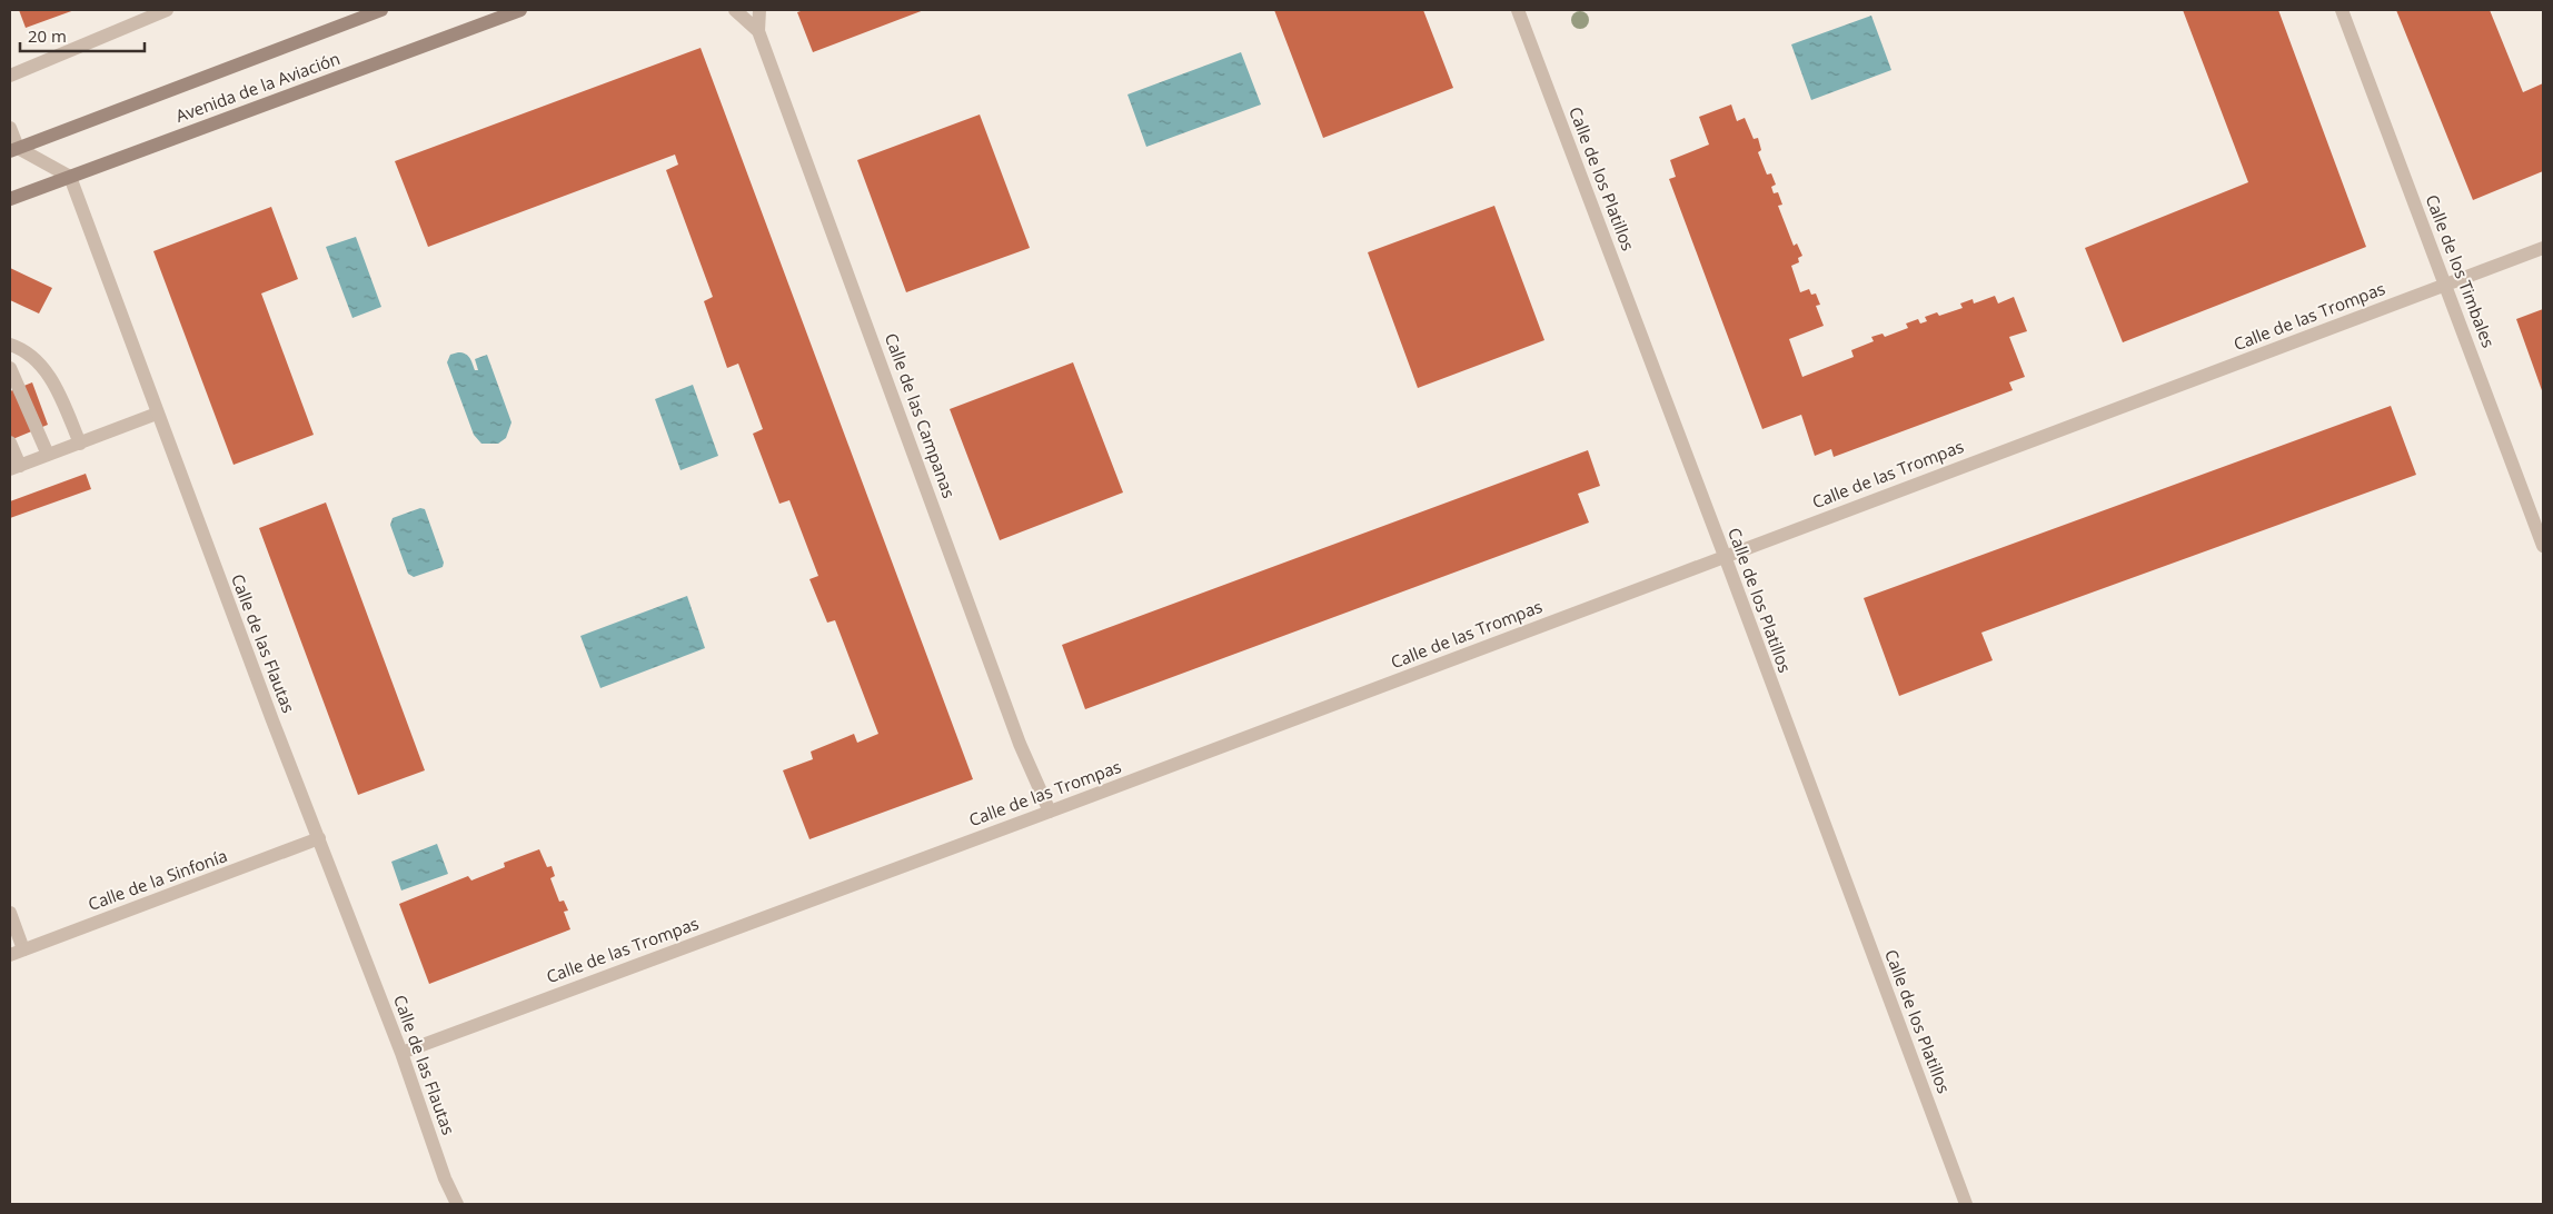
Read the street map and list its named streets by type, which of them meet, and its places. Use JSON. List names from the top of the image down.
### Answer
{
  "streets": {
    "main road": ["Avenida de la Aviación"],
    "street": [
      "Calle de los Platillos",
      "Calle de los Timbales",
      "Calle de las Trompas",
      "Calle de las Campanas",
      "Calle de las Flautas",
      "Calle de la Sinfonía"
    ]
  },
  "crossings": [
    ["Avenida de la Aviación", "Calle de las Flautas"],
    ["Calle de los Platillos", "Calle de las Trompas"],
    ["Calle de los Timbales", "Calle de las Trompas"],
    ["Calle de las Trompas", "Calle de las Campanas"],
    ["Calle de las Trompas", "Calle de las Flautas"],
    ["Calle de las Flautas", "Calle de la Sinfonía"]
  ],
  "scale_bar": "20 m"
}
